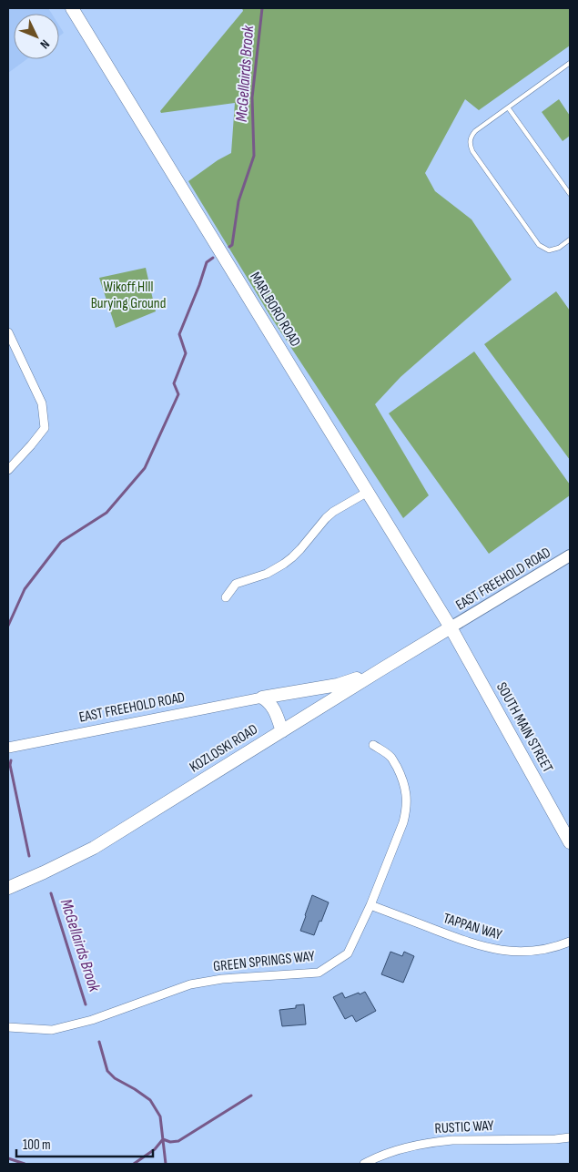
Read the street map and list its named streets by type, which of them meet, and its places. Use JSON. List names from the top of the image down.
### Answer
{
  "streets": {
    "main road": [
      "MARLBORO ROAD",
      "EAST FREEHOLD ROAD",
      "SOUTH MAIN STREET",
      "KOZLOSKI ROAD"
    ],
    "street": ["TAPPAN WAY", "GREEN SPRINGS WAY", "RUSTIC WAY"]
  },
  "crossings": [
    ["MARLBORO ROAD", "EAST FREEHOLD ROAD"],
    ["MARLBORO ROAD", "SOUTH MAIN STREET"],
    ["MARLBORO ROAD", "KOZLOSKI ROAD"],
    ["EAST FREEHOLD ROAD", "SOUTH MAIN STREET"],
    ["EAST FREEHOLD ROAD", "KOZLOSKI ROAD"],
    ["SOUTH MAIN STREET", "KOZLOSKI ROAD"],
    ["TAPPAN WAY", "GREEN SPRINGS WAY"]
  ],
  "water": ["McGellairds Brook"],
  "parks": ["Wikoff HIll Burying Ground"],
  "scale_bar": "100 m",
  "north": "bottom right"
}
